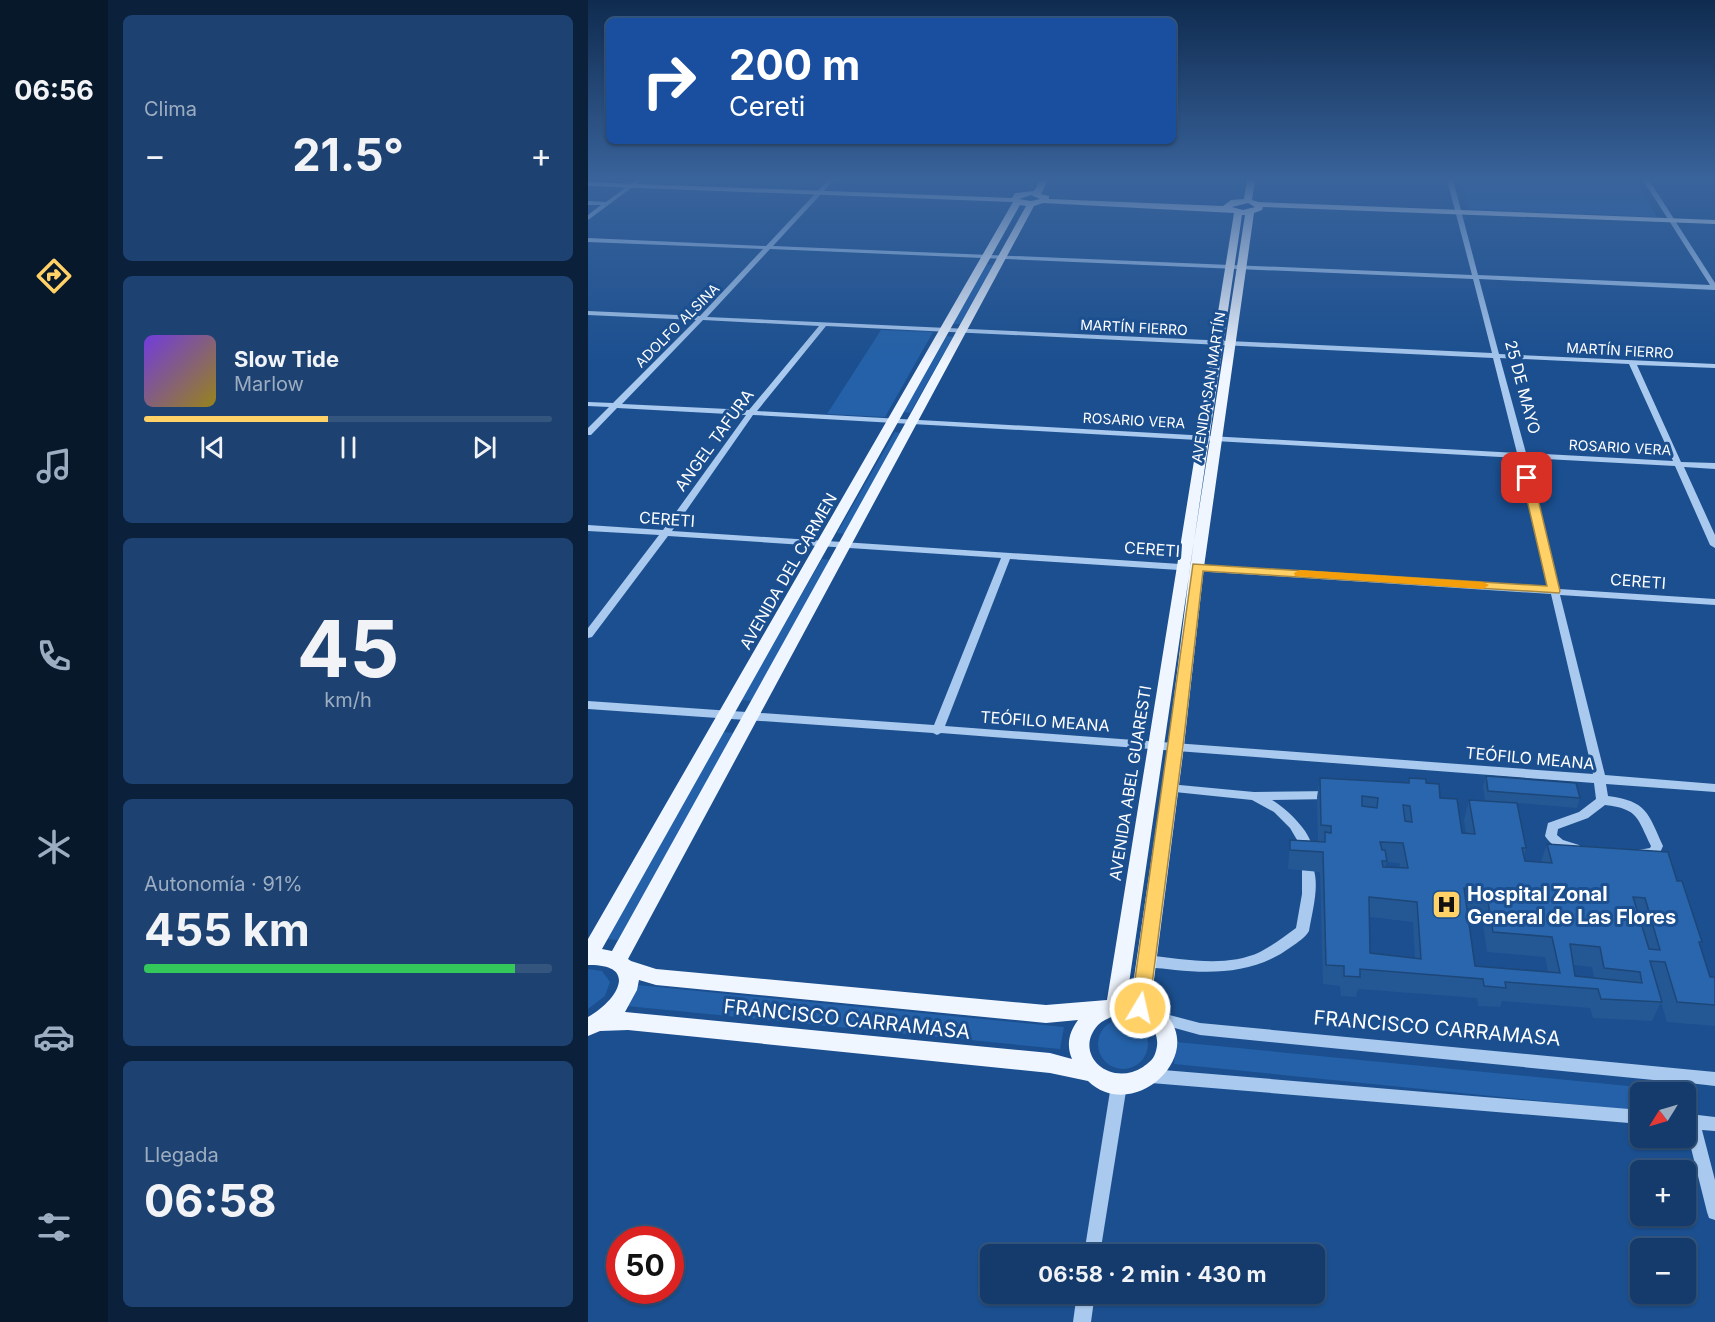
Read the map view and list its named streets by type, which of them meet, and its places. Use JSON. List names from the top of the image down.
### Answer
{
  "streets": {
    "main road": [
      "AVENIDA SAN MARTÍN",
      "AVENIDA DEL CARMEN",
      "AVENIDA ABEL GUARESTI",
      "FRANCISCO CARRAMASA"
    ],
    "street": [
      "ADOLFO ALSINA",
      "MARTÍN FIERRO",
      "25 DE MAYO",
      "ROSARIO VERA",
      "ANGEL TAFURA",
      "CERETI",
      "TEÓFILO MEANA"
    ]
  },
  "crossings": [
    ["ADOLFO ALSINA", "MARTÍN FIERRO"],
    ["ADOLFO ALSINA", "ROSARIO VERA"],
    ["MARTÍN FIERRO", "AVENIDA SAN MARTÍN"],
    ["MARTÍN FIERRO", "25 DE MAYO"],
    ["MARTÍN FIERRO", "ANGEL TAFURA"],
    ["MARTÍN FIERRO", "AVENIDA DEL CARMEN"],
    ["AVENIDA SAN MARTÍN", "ROSARIO VERA"],
    ["AVENIDA SAN MARTÍN", "CERETI"],
    ["AVENIDA SAN MARTÍN", "AVENIDA ABEL GUARESTI"],
    ["25 DE MAYO", "ROSARIO VERA"],
    ["25 DE MAYO", "CERETI"],
    ["25 DE MAYO", "TEÓFILO MEANA"],
    ["ROSARIO VERA", "ANGEL TAFURA"],
    ["ROSARIO VERA", "AVENIDA DEL CARMEN"],
    ["ANGEL TAFURA", "CERETI"],
    ["CERETI", "AVENIDA DEL CARMEN"],
    ["CERETI", "AVENIDA ABEL GUARESTI"],
    ["AVENIDA DEL CARMEN", "TEÓFILO MEANA"],
    ["AVENIDA DEL CARMEN", "FRANCISCO CARRAMASA"],
    ["TEÓFILO MEANA", "AVENIDA ABEL GUARESTI"],
    ["AVENIDA ABEL GUARESTI", "FRANCISCO CARRAMASA"]
  ],
  "places": {
    "hospital": ["Hospital Zonal General de Las Flores"]
  },
  "north": "bottom left",
  "page": {
    "tabs": "06:56",
    "tile": [
      "Clima",
      ["45", "km/h"],
      ["Autonomía · 91%", "455 km"],
      ["Llegada", "06:58"]
    ],
    "turn": ["200 m", "Cereti"],
    "heat": ["−", "21.5°", "+"],
    "song": ["Slow Tide", "Marlow"],
    "map_buttons": ["+", "−"],
    "limit": "50",
    "trip": "06:58 · 2 min · 430 m"
  }
}
